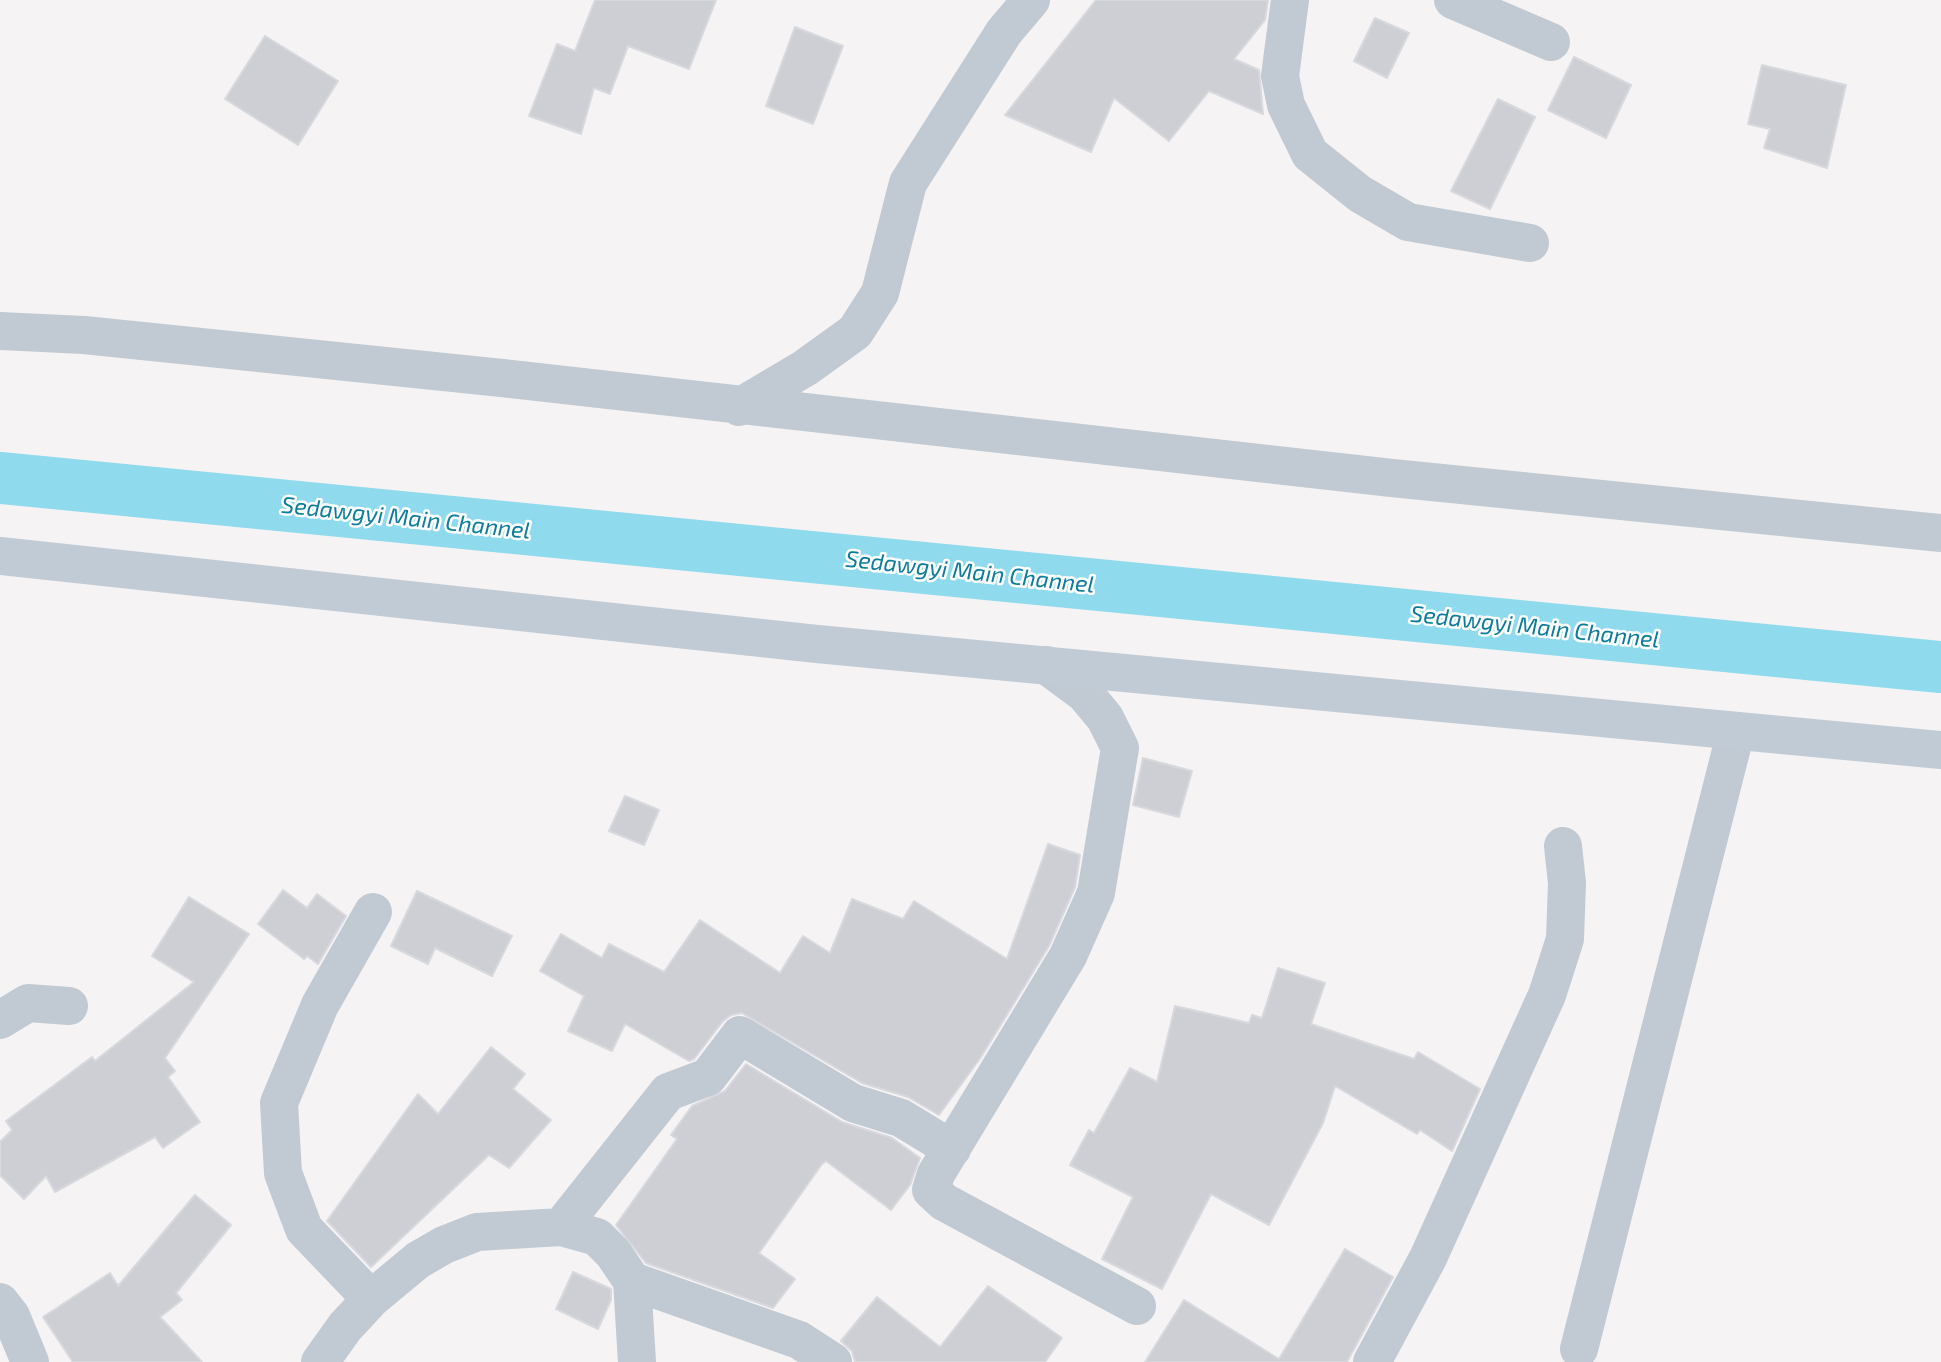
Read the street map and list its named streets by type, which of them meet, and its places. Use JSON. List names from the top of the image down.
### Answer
{
  "water": ["Sedawgyi Main Channel"]
}
